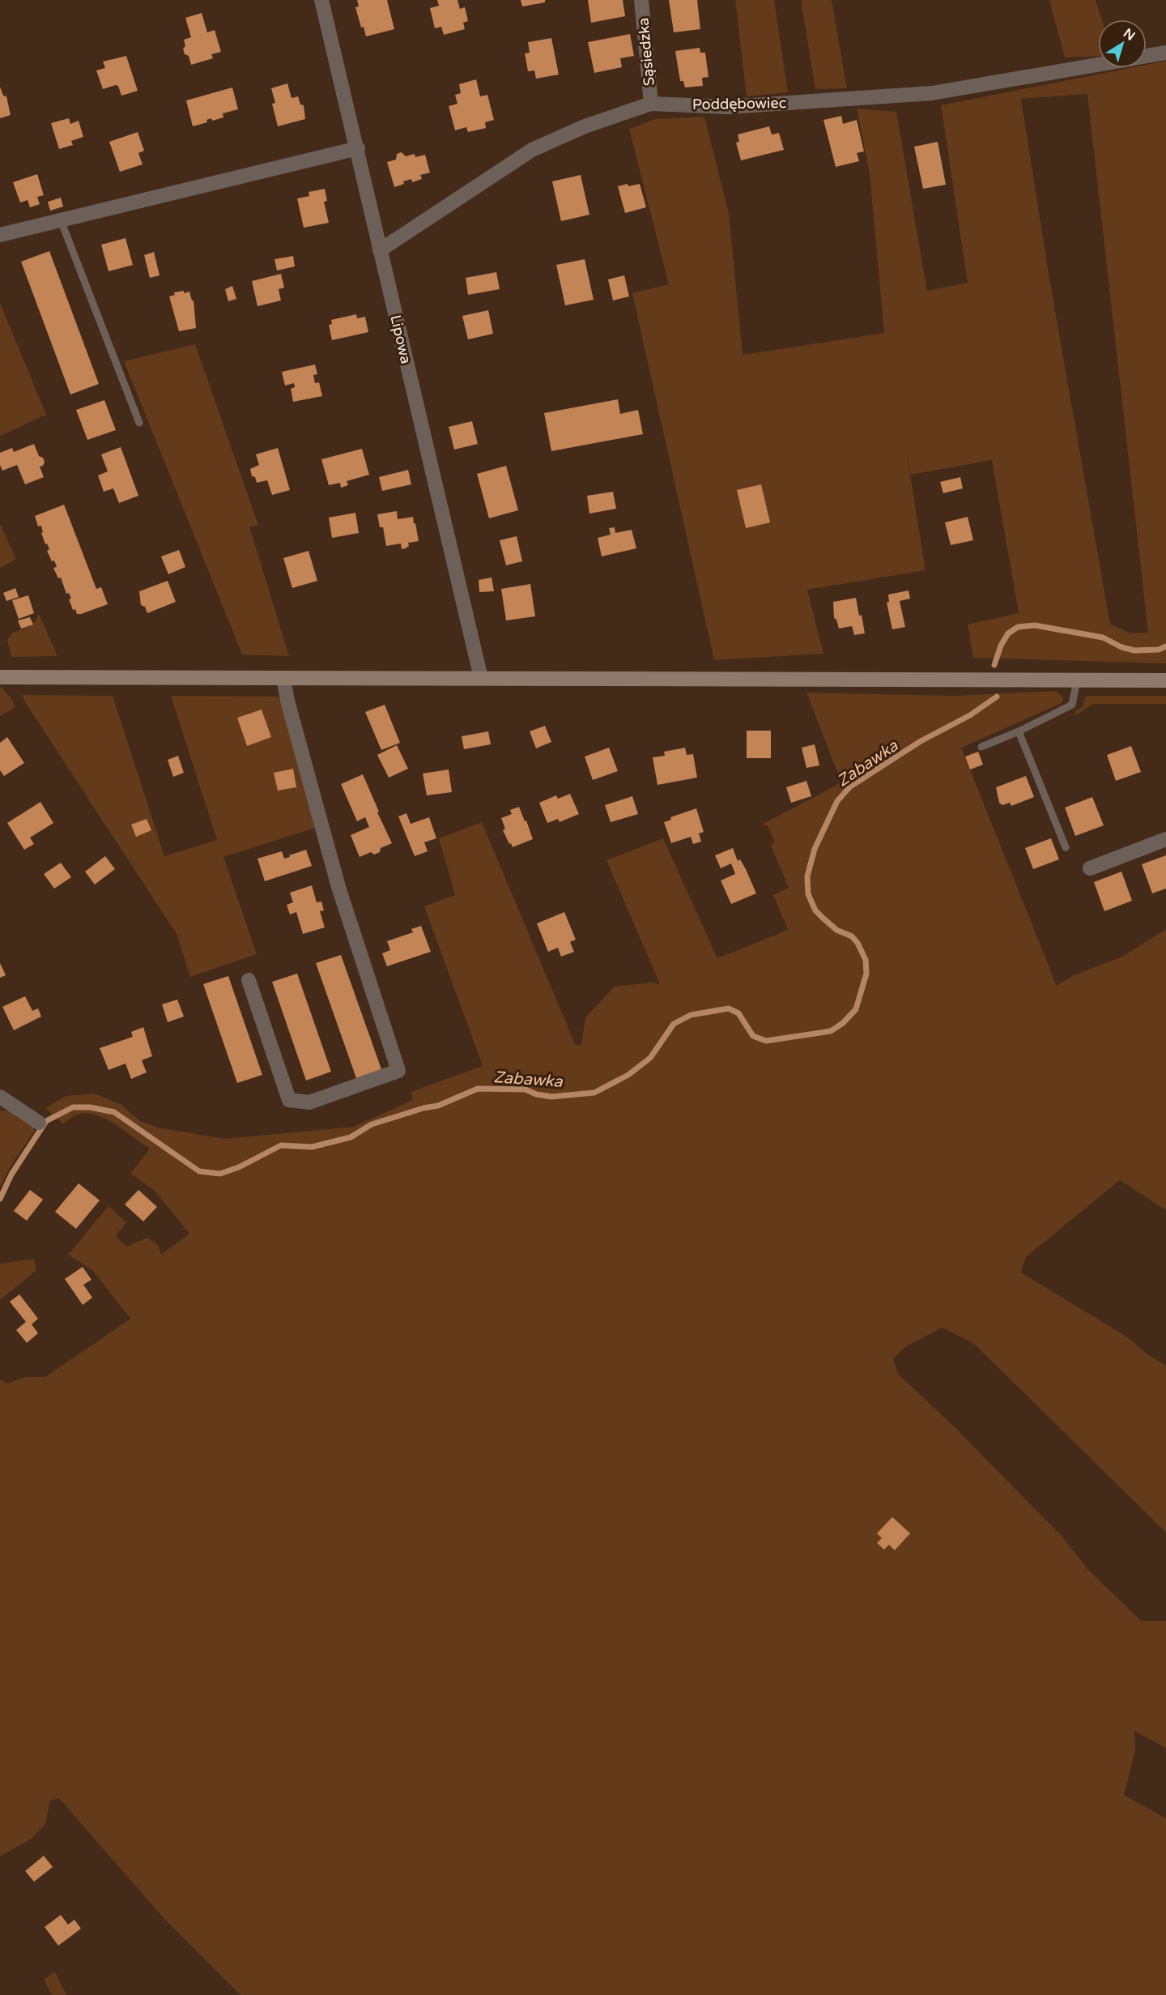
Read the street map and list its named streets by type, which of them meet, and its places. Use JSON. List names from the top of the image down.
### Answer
{
  "streets": {
    "street": ["Sąsiedzka", "Poddębowiec", "Lipowa"]
  },
  "crossings": [
    ["Sąsiedzka", "Poddębowiec"],
    ["Poddębowiec", "Lipowa"]
  ],
  "water": ["Zabawka"],
  "north": "top right"
}
